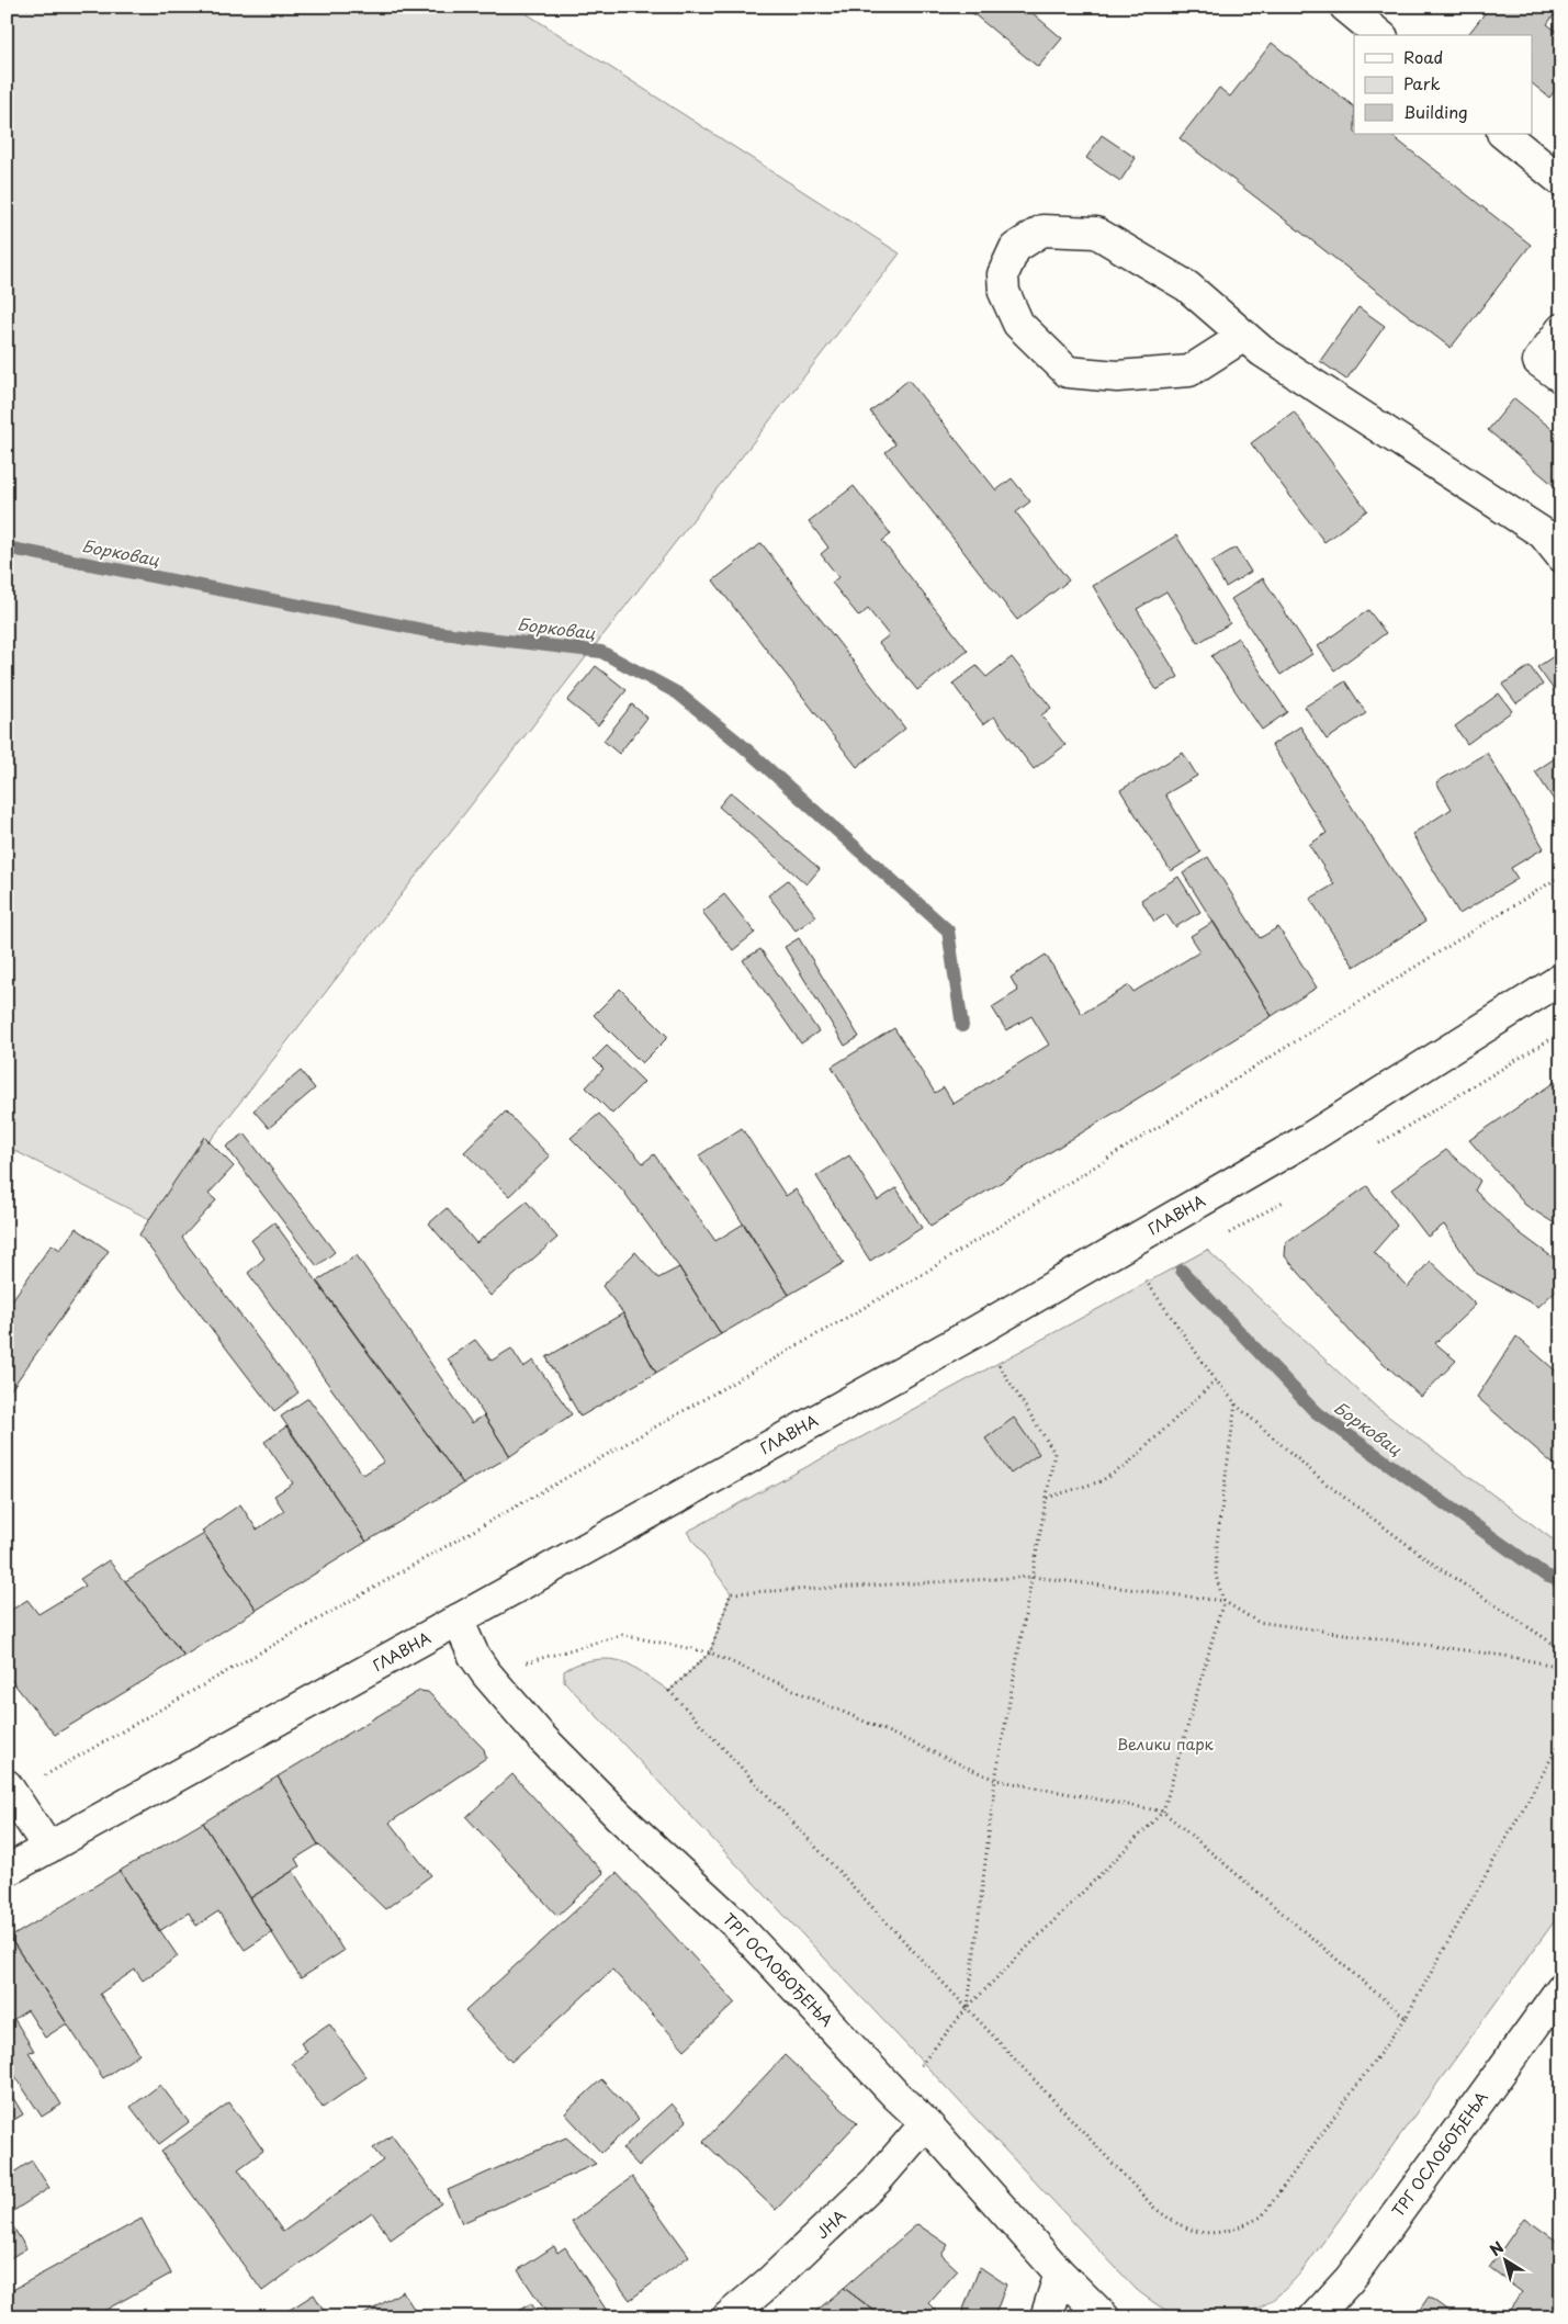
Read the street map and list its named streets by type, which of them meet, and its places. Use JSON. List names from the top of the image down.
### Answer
{
  "streets": {
    "street": ["ГЛАВНА", "ТРГ ОСЛОБОЂЕЊА", "ЈНА"]
  },
  "crossings": [
    ["ГЛАВНА", "ТРГ ОСЛОБОЂЕЊА"],
    ["ТРГ ОСЛОБОЂЕЊА", "ЈНА"]
  ],
  "water": ["Борковац"],
  "parks": ["Велики парк"],
  "legend": ["Road", "Park", "Building"],
  "north": "top left"
}
